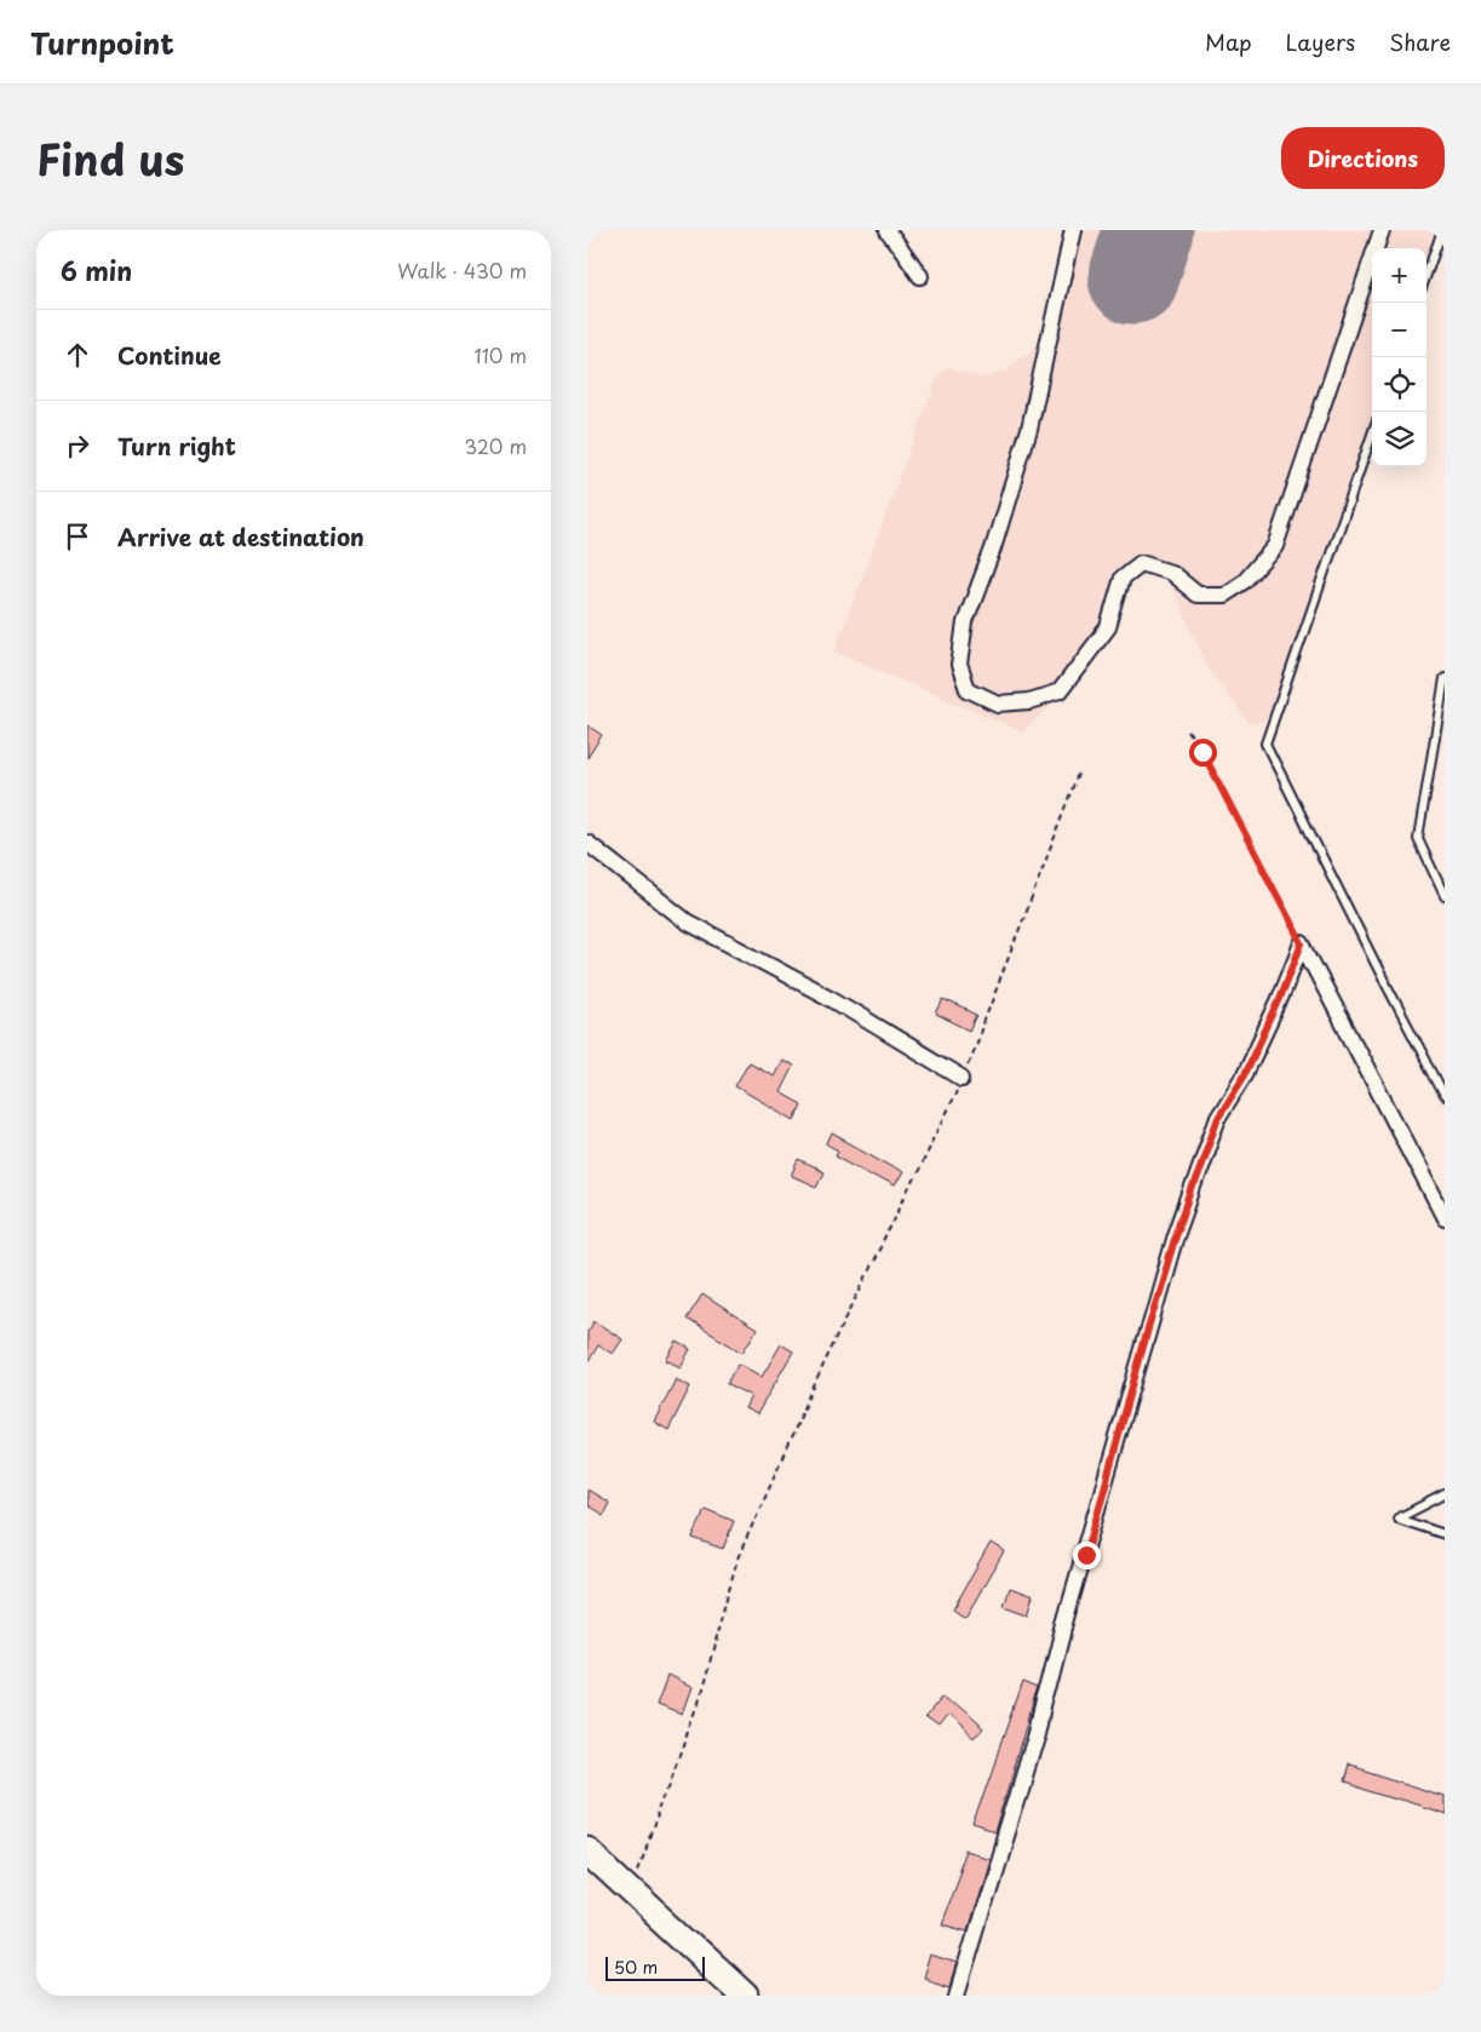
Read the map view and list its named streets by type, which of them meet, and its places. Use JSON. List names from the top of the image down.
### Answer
{
  "scale_bar": "50 m",
  "page": {
    "header": "Turnpoint",
    "nav": ["Map", "Layers", "Share"],
    "title": "Find us",
    "buttons": "Directions",
    "heading": ["6 min", "Walk · 430 m"],
    "map_buttons": ["+", "−"],
    "list": [
      ["Continue", "110 m"],
      ["Turn right", "320 m"],
      "Arrive at destination"
    ],
    "scale": "50 m"
  }
}
